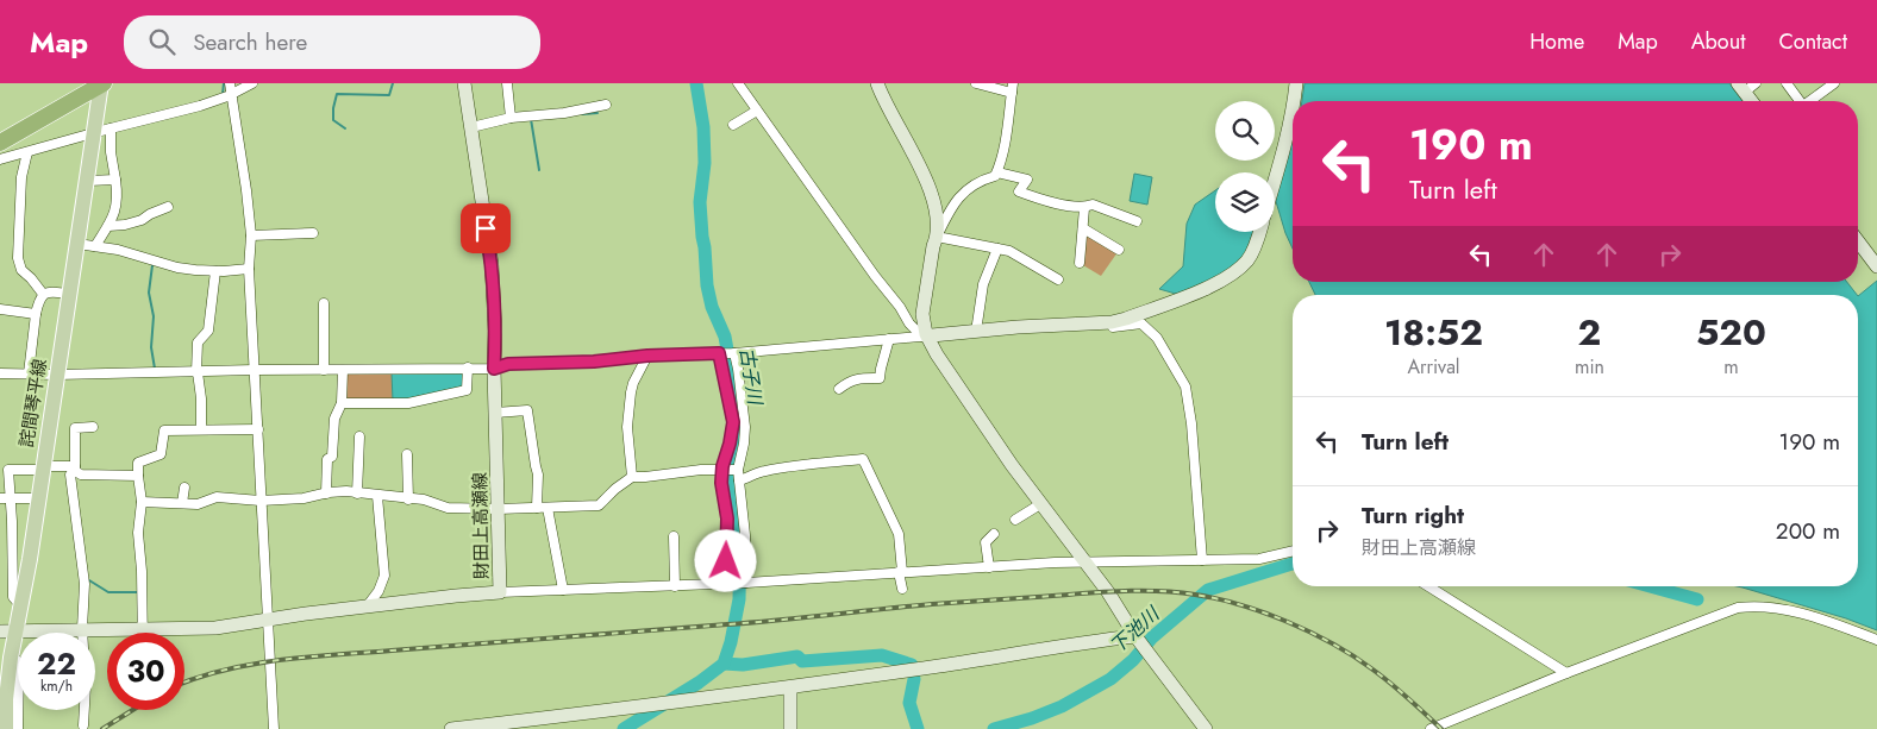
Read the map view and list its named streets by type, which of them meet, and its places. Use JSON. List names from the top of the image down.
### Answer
{
  "streets": {
    "main road": ["詫間琴平線"],
    "street": ["財田上高瀬線"]
  },
  "crossings": [
    ["詫間琴平線", "財田上高瀬線"]
  ],
  "water": ["古子川", "下池川"],
  "page": {
    "header": "Map",
    "search": "Search here",
    "nav": [
      "Home",
      "Map",
      "About",
      "Contact"
    ],
    "turn": ["190 m", "Turn left"],
    "eta": [
      "18:52",
      "Arrival",
      "2",
      "min",
      "520",
      "m"
    ],
    "list": [
      {
        "name": "Turn left",
        "value": "190 m"
      },
      {
        "name": "Turn right",
        "note": "財田上高瀬線",
        "value": "200 m"
      }
    ],
    "speed": "22 km/h",
    "limit": "30"
  }
}
